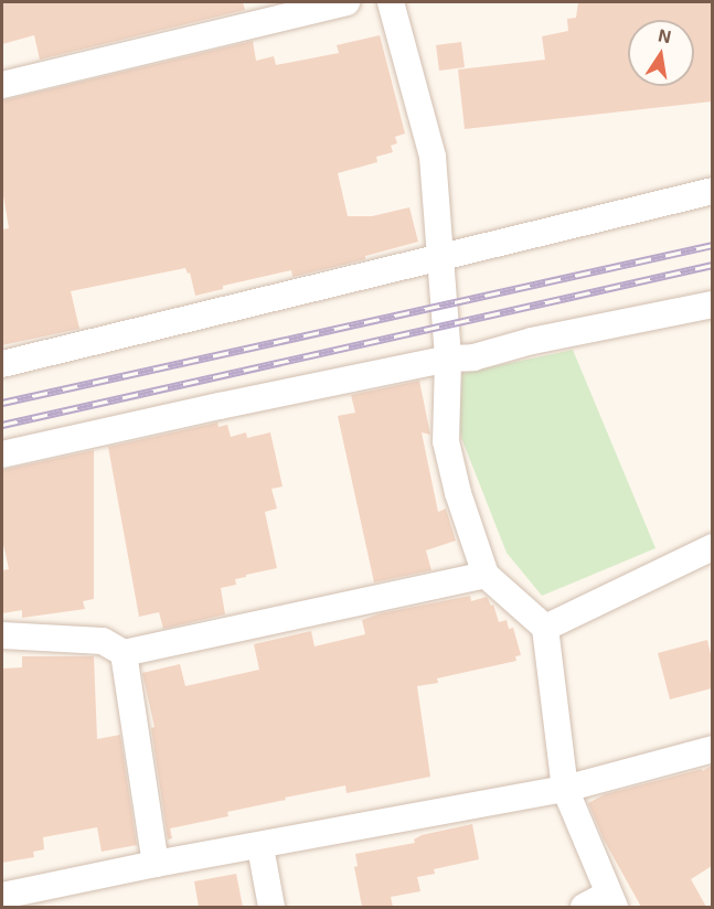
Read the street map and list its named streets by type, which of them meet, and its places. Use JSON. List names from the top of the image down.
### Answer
{
  "north": "top"
}
